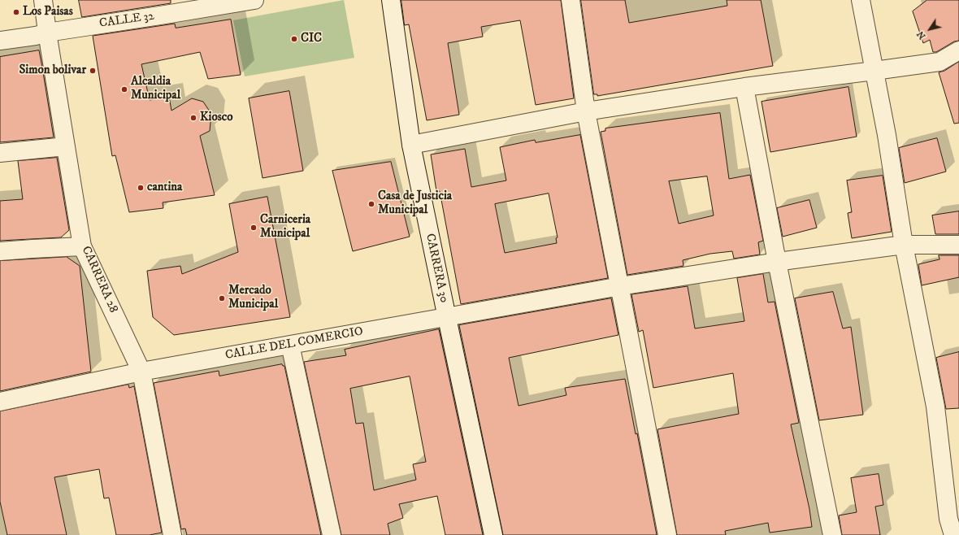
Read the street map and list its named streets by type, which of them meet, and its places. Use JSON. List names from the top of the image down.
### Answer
{
  "streets": {
    "street": [
      "CALLE 32",
      "CARRERA 30",
      "CARRERA 28",
      "CALLE DEL COMERCIO"
    ]
  },
  "crossings": [
    ["CALLE 32", "CARRERA 28"],
    ["CARRERA 30", "CALLE DEL COMERCIO"],
    ["CARRERA 28", "CALLE DEL COMERCIO"]
  ],
  "places": [
    "Los Paisas",
    "CIC",
    "Simon bolivar",
    "Alcaldia Municipal",
    "Kiosco",
    "cantina",
    "Casa de Justicia Municipal",
    "Carniceria Municipal",
    "Mercado Municipal"
  ],
  "north": "bottom left"
}
